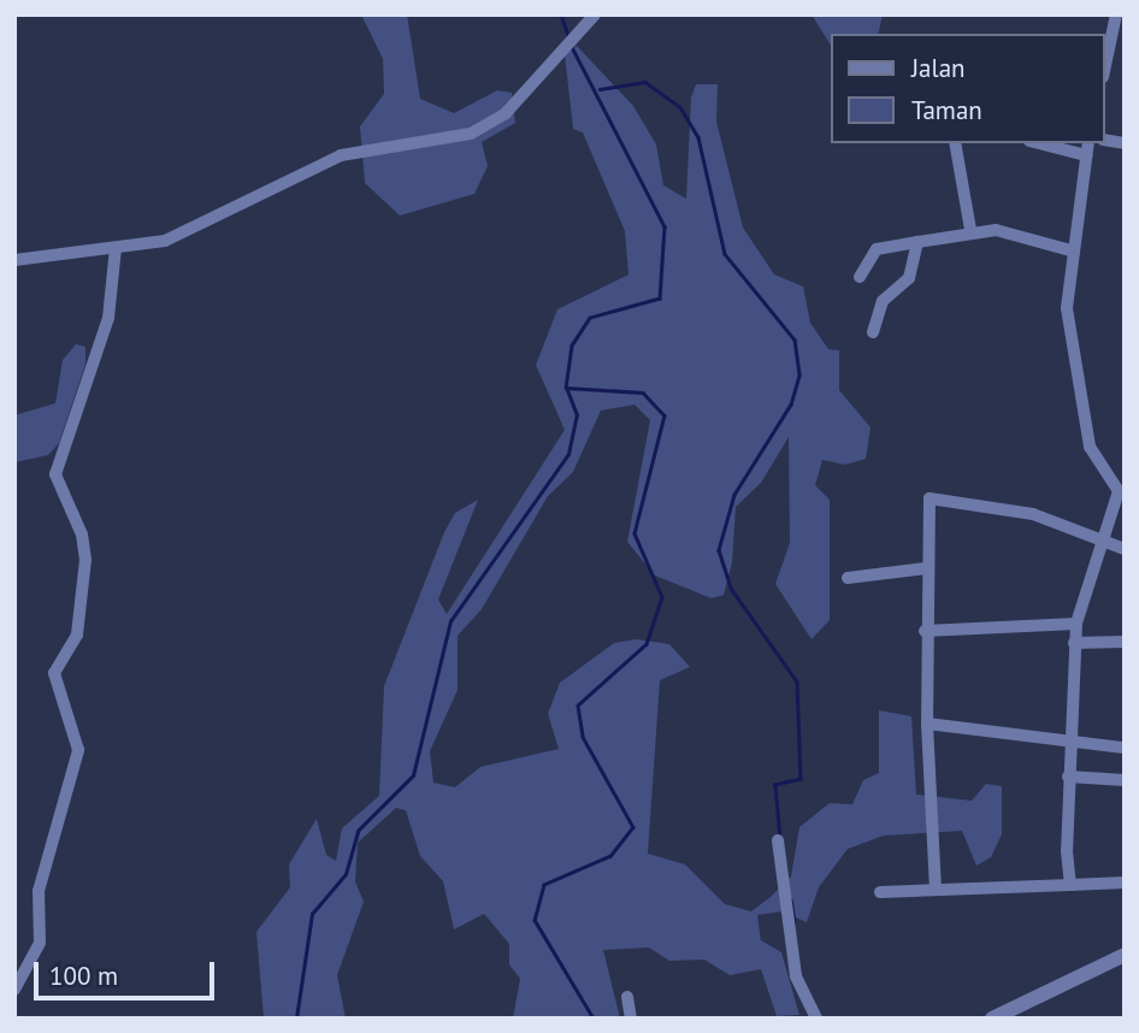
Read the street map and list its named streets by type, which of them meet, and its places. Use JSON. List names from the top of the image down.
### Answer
{
  "legend": ["Jalan", "Taman"],
  "scale_bar": "100 m"
}
